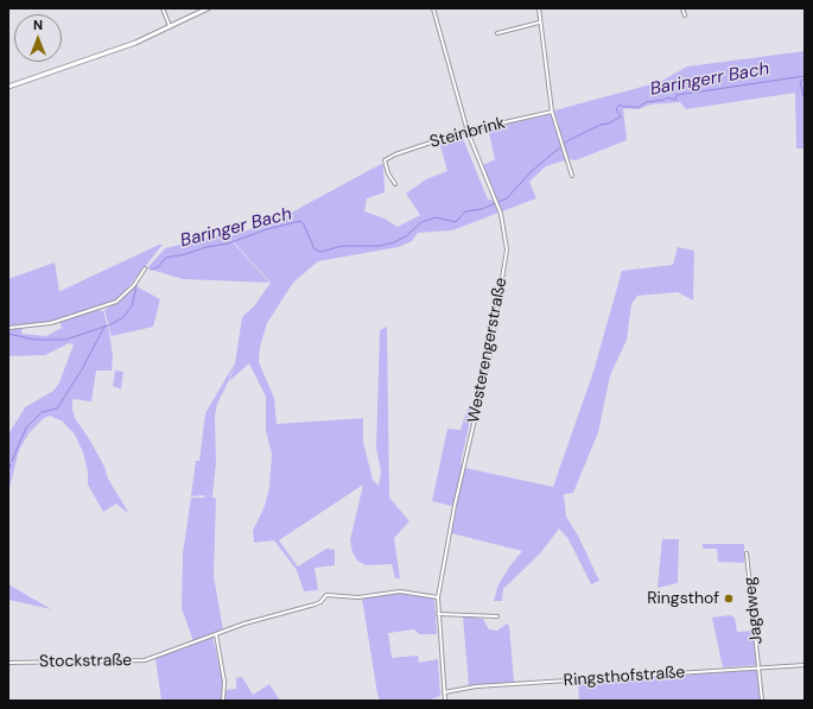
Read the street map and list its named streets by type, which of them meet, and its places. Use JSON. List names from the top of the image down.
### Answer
{
  "streets": {
    "street": [
      "Steinbrink",
      "Westerengerstraße",
      "Jagdweg",
      "Stockstraße",
      "Ringsthofstraße"
    ]
  },
  "crossings": [
    ["Steinbrink", "Westerengerstraße"],
    ["Westerengerstraße", "Stockstraße"],
    ["Westerengerstraße", "Ringsthofstraße"],
    ["Jagdweg", "Ringsthofstraße"]
  ],
  "water": ["Baringerr Bach", "Baringer Bach"],
  "places": ["Ringsthof"],
  "north": "top"
}
